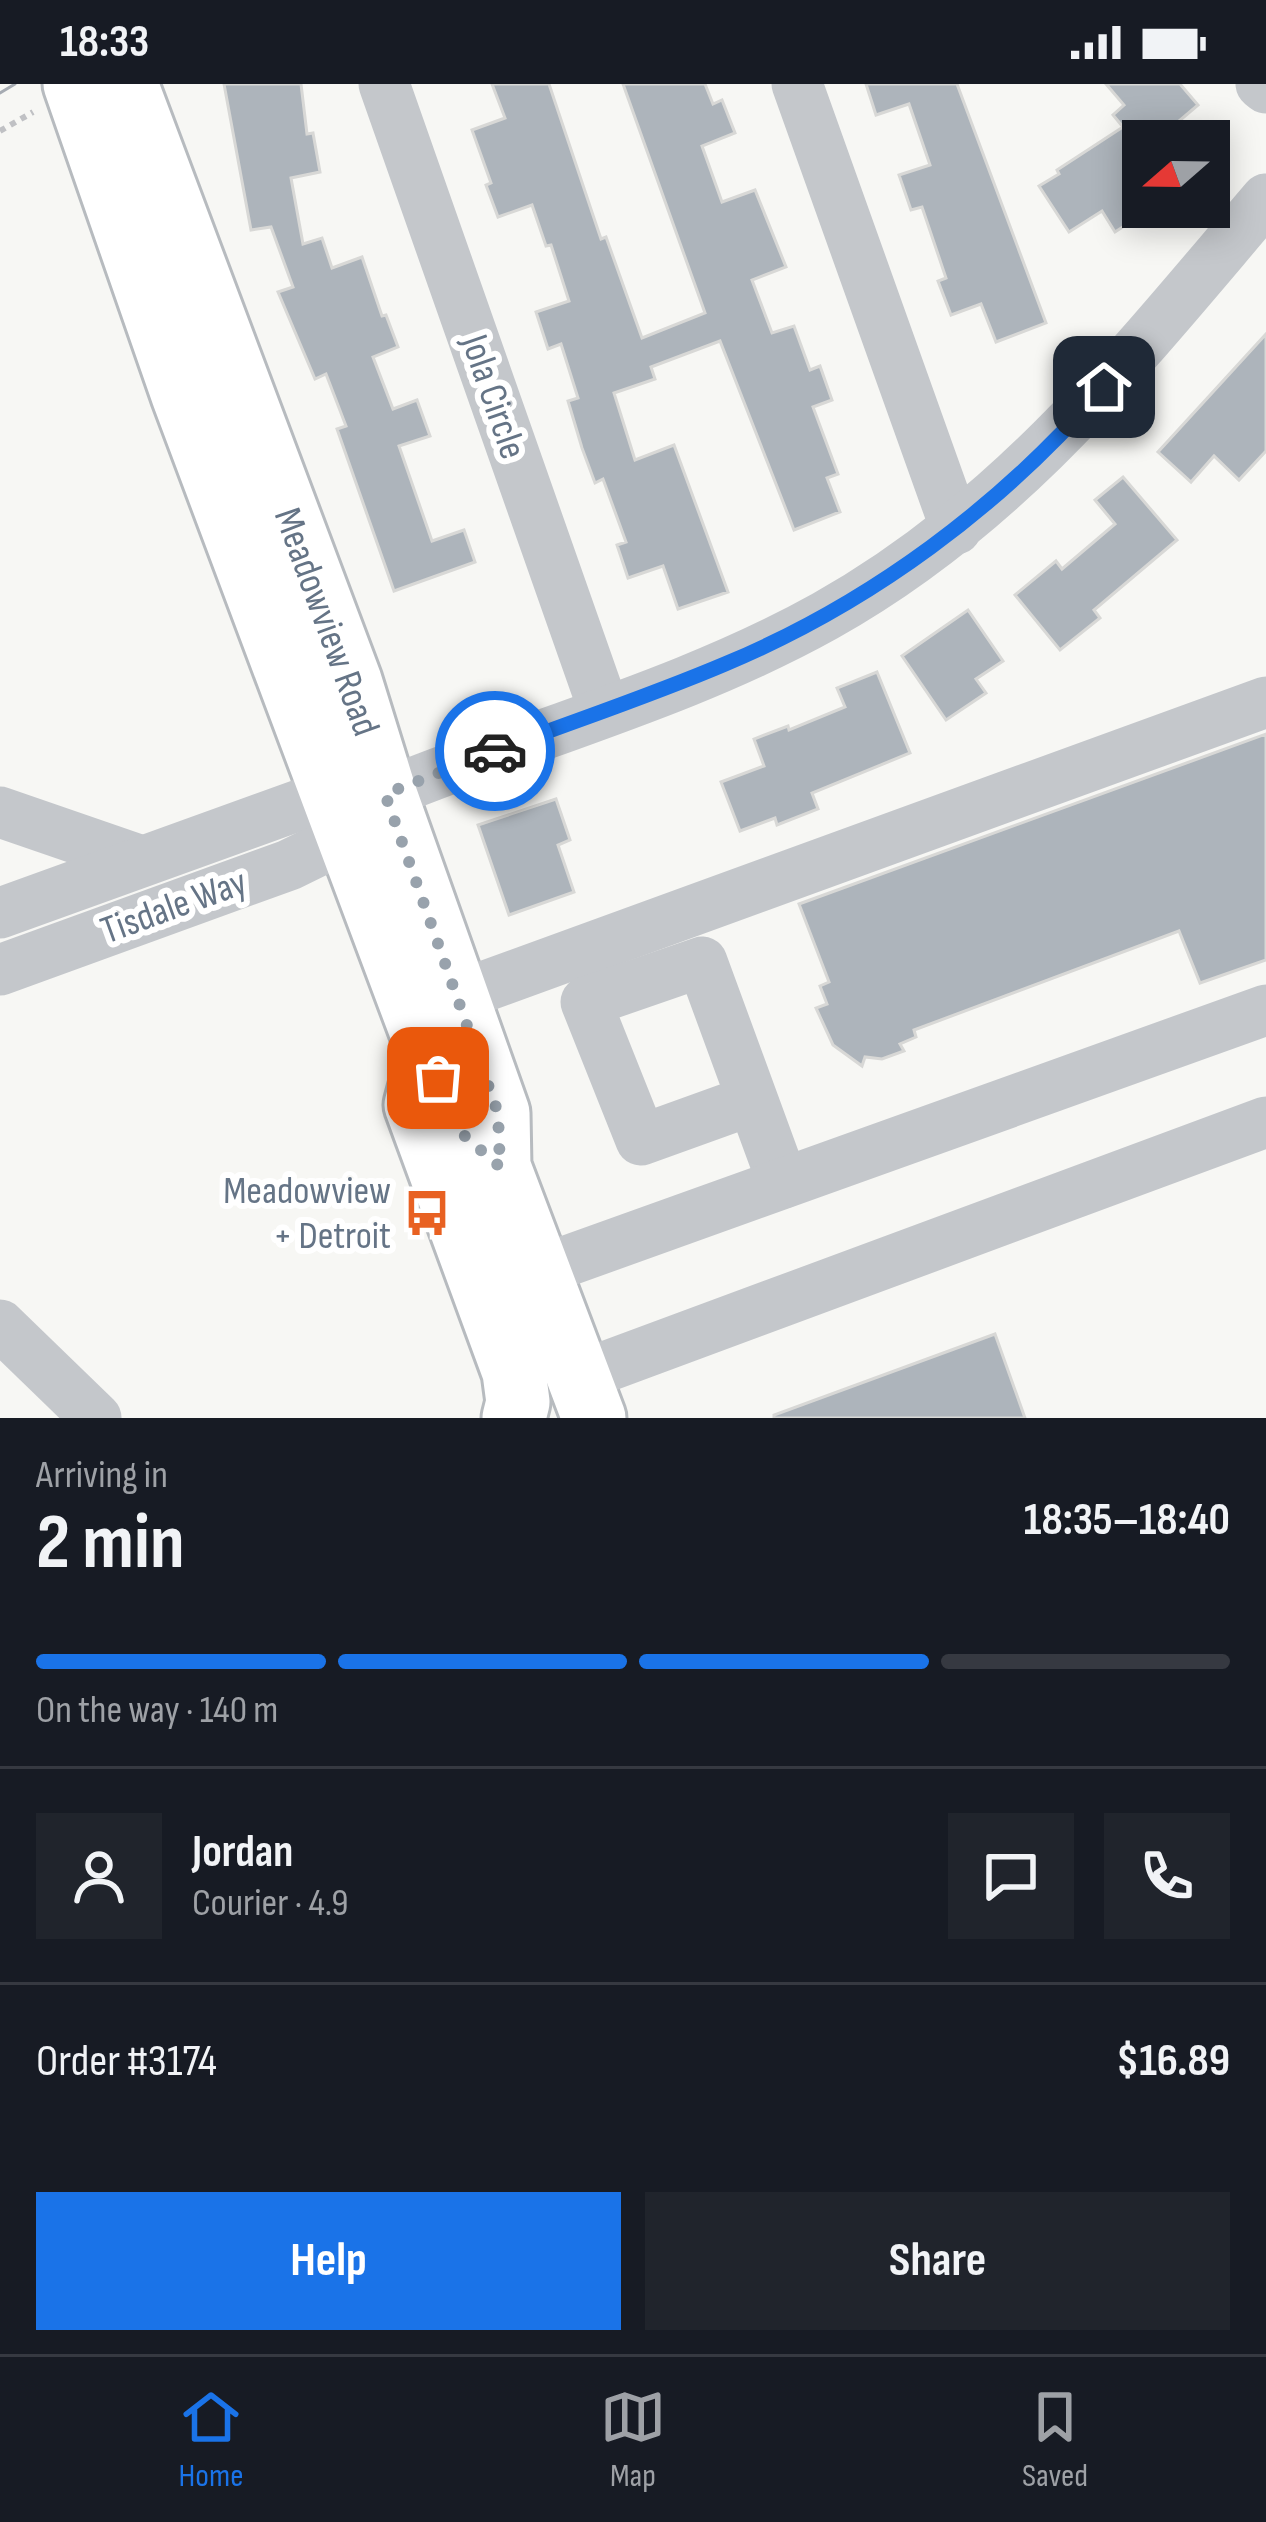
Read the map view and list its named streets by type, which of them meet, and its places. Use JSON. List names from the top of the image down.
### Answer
{
  "streets": {
    "main road": ["Meadowview Road"],
    "street": ["Jola Circle", "Tisdale Way"]
  },
  "crossings": [
    ["Meadowview Road", "Tisdale Way"]
  ],
  "places": {
    "bus stop": ["Meadowview + Detroit"]
  },
  "north": "left",
  "page": {
    "status": "18:33",
    "heading": ["2 min", "Arriving in", "18:35–18:40"],
    "panel": [
      "Jordan",
      "Courier · 4.9",
      "Order #3174",
      "$16.89"
    ],
    "bar": "On the way · 140 m",
    "buttons": ["Help", "Share"],
    "tabs": ["Home", "Map", "Saved"]
  }
}
